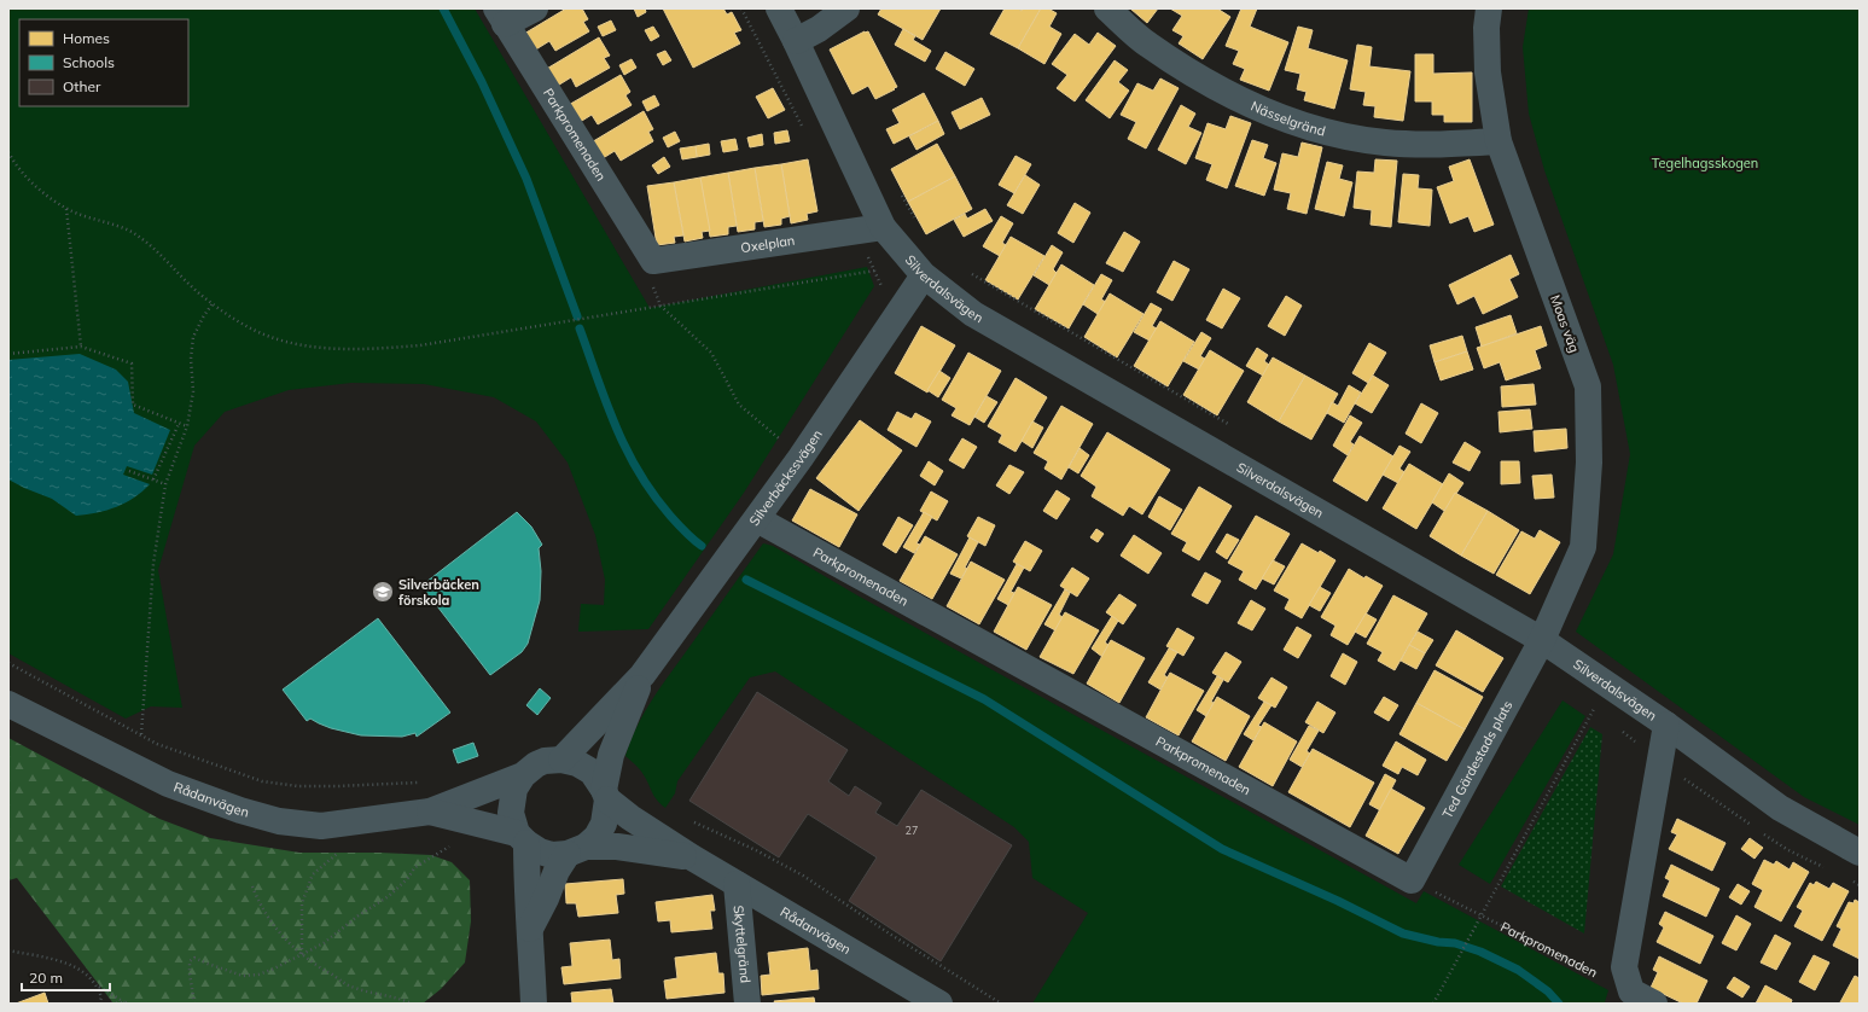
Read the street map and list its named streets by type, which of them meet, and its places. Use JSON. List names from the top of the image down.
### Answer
{
  "streets": {
    "street": [
      "Nässelgränd",
      "Parkpromenaden",
      "Oxelplan",
      "Silverdalsvägen",
      "Moas väg",
      "Silverbäckssvägen",
      "Ted Gärdestads plats",
      "Rådanvägen",
      "Skyttelgränd"
    ]
  },
  "crossings": [
    ["Nässelgränd", "Moas väg"],
    ["Parkpromenaden", "Oxelplan"],
    ["Parkpromenaden", "Silverbäckssvägen"],
    ["Parkpromenaden", "Ted Gärdestads plats"],
    ["Oxelplan", "Silverdalsvägen"],
    ["Silverdalsvägen", "Moas väg"],
    ["Silverdalsvägen", "Silverbäckssvägen"],
    ["Silverdalsvägen", "Ted Gärdestads plats"],
    ["Moas väg", "Ted Gärdestads plats"],
    ["Silverbäckssvägen", "Rådanvägen"],
    ["Rådanvägen", "Skyttelgränd"]
  ],
  "parks": ["Tegelhagsskogen"],
  "places": {
    "school or university": ["Silverbäcken förskola"]
  },
  "house_numbers": ["27"],
  "legend": ["Homes", "Schools", "Other"],
  "scale_bar": "20 m"
}
